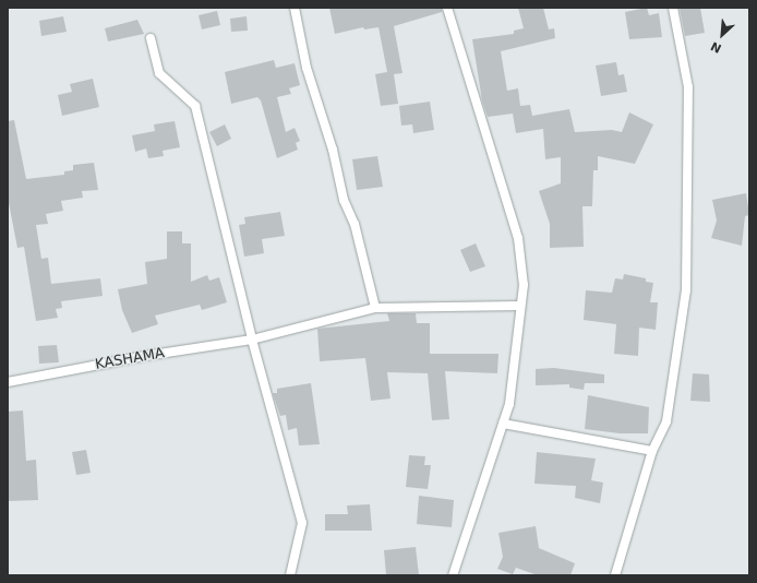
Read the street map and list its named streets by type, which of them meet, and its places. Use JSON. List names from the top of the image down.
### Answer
{
  "streets": {
    "lane": ["KASHAMA"]
  },
  "north": "bottom left"
}
